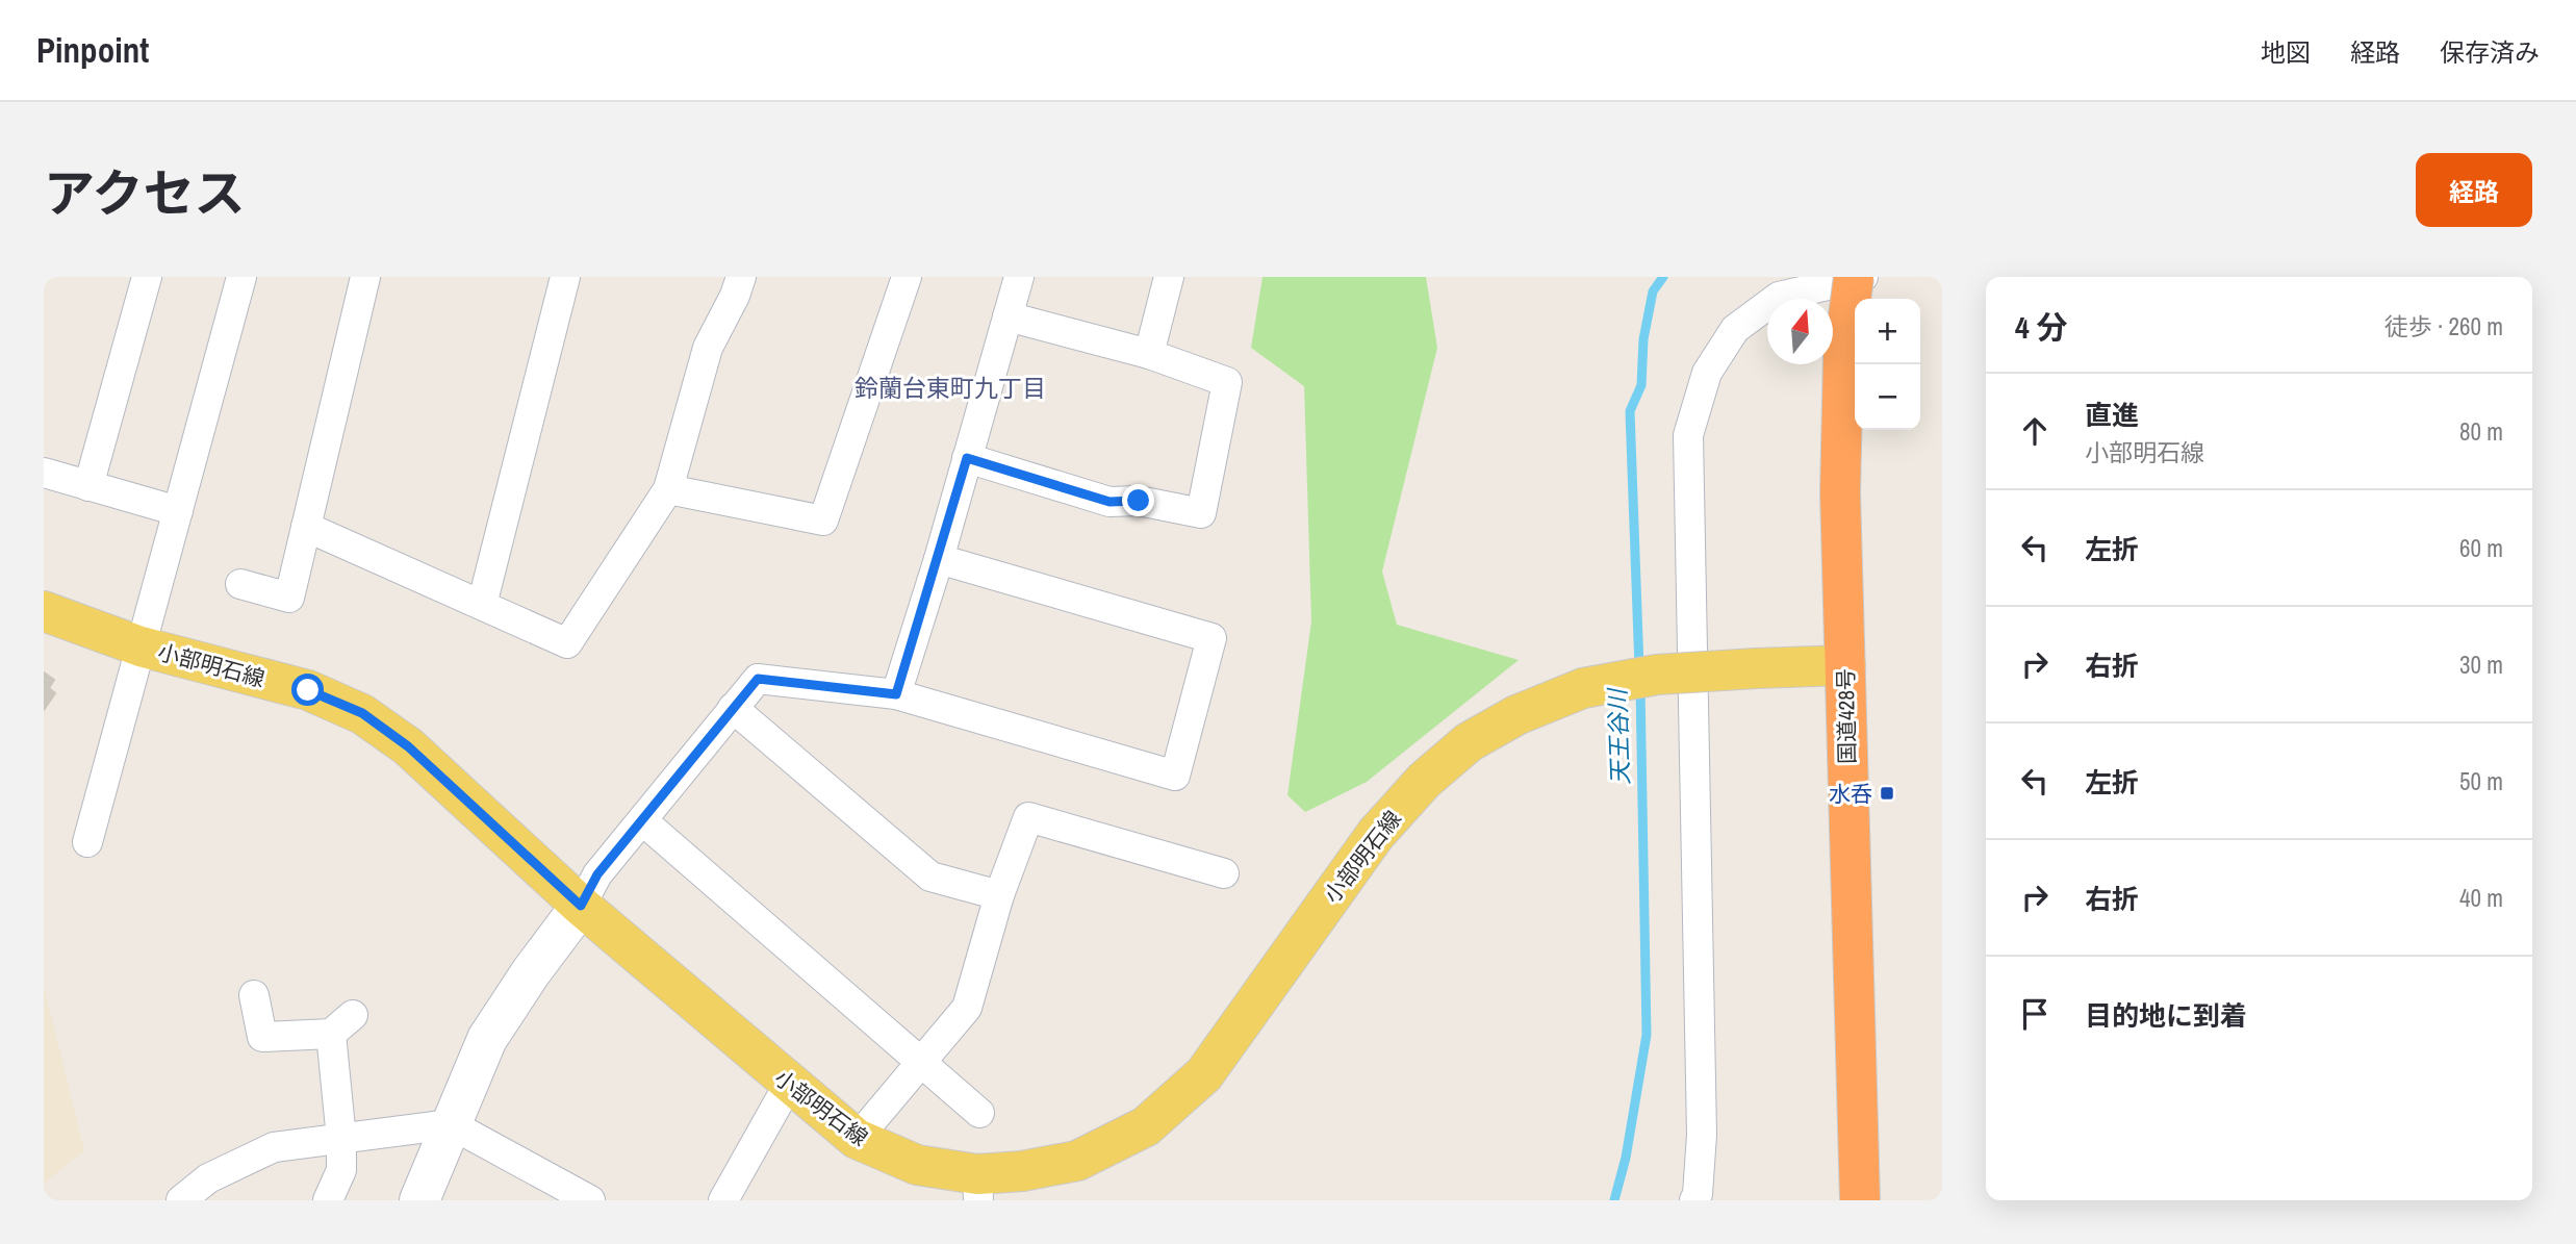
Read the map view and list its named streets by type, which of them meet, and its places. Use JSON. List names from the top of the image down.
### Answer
{
  "streets": {
    "highway": ["国道428号"],
    "main road": ["小部明石線"]
  },
  "crossings": [
    ["小部明石線", "国道428号"]
  ],
  "districts": ["鈴蘭台東町九丁目"],
  "water": ["天王谷川"],
  "places": {
    "transit": ["水呑"]
  },
  "north": "top",
  "page": {
    "header": "Pinpoint",
    "nav": ["地図", "経路", "保存済み"],
    "title": "アクセス",
    "buttons": "経路",
    "heading": ["4 分", "徒歩 · 260 m"],
    "map_buttons": ["+", "−"],
    "list": [
      ["直進", "小部明石線", "80 m"],
      ["左折", "60 m"],
      ["右折", "30 m"],
      ["左折", "50 m"],
      ["右折", "40 m"],
      "目的地に到着"
    ]
  }
}
